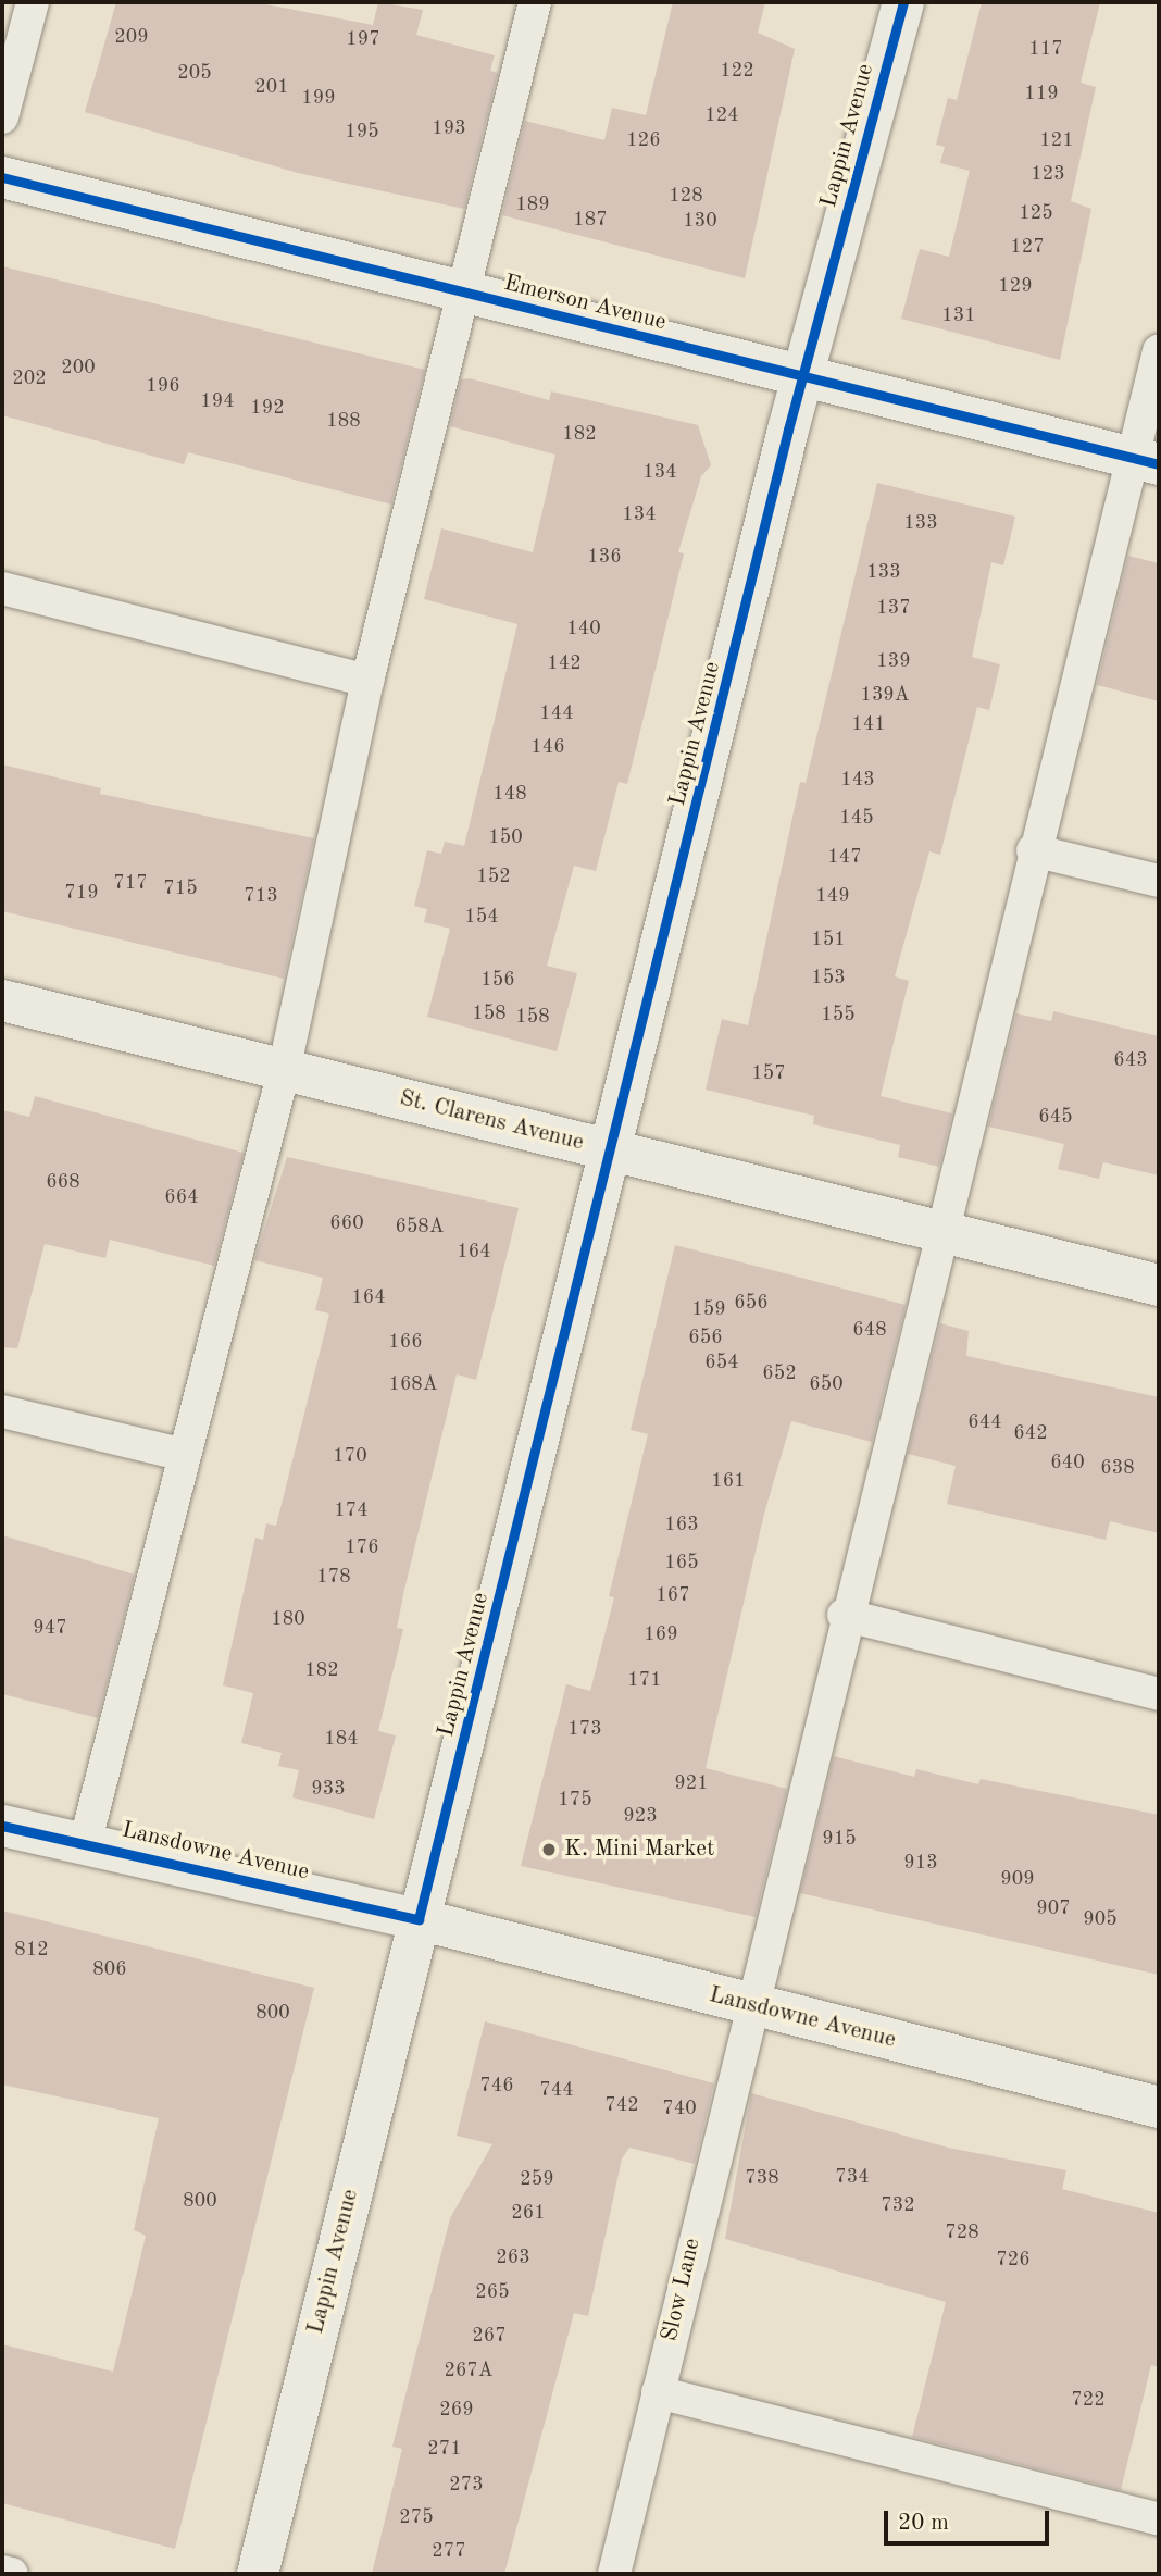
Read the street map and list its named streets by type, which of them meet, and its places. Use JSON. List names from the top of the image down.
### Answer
{
  "streets": {
    "street": [
      "Lappin Avenue",
      "Emerson Avenue",
      "St. Clarens Avenue",
      "Lansdowne Avenue"
    ],
    "lane": ["Slow Lane"]
  },
  "crossings": [
    ["Lappin Avenue", "Emerson Avenue"],
    ["Lappin Avenue", "St. Clarens Avenue"],
    ["Lappin Avenue", "Lansdowne Avenue"],
    ["Emerson Avenue", "Slow Lane"],
    ["St. Clarens Avenue", "Slow Lane"],
    ["Lansdowne Avenue", "Slow Lane"]
  ],
  "places": ["K. Mini Market"],
  "house_numbers": [
    "209",
    "197",
    "117",
    "122",
    "205",
    "201",
    "119",
    "199",
    "124",
    "193",
    "195",
    "126",
    "121",
    "123",
    "128",
    "189",
    "125",
    "187",
    "130",
    "127",
    "129",
    "131",
    "200",
    "202",
    "196",
    "194",
    "192",
    "188",
    "182",
    "134",
    "134",
    "133",
    "136",
    "133",
    "137",
    "140",
    "139",
    "142",
    "139A",
    "144",
    "141",
    "146",
    "143",
    "148",
    "145",
    "150",
    "147",
    "152",
    "717",
    "715",
    "719",
    "713",
    "149",
    "154",
    "151",
    "153",
    "156",
    "158",
    "155",
    "158",
    "643",
    "157",
    "645",
    "668",
    "664",
    "660",
    "658A",
    "164",
    "164",
    "656",
    "159",
    "648",
    "656",
    "166",
    "654",
    "652",
    "168A",
    "650",
    "644",
    "642",
    "170",
    "640",
    "638",
    "161",
    "174",
    "163",
    "176",
    "165",
    "178",
    "167",
    "180",
    "947",
    "169",
    "182",
    "171",
    "173",
    "184",
    "921",
    "933",
    "175",
    "923",
    "915",
    "913",
    "909",
    "907",
    "905",
    "812",
    "806",
    "800",
    "746",
    "744",
    "742",
    "740",
    "734",
    "738",
    "259",
    "800",
    "732",
    "261",
    "728",
    "263",
    "726",
    "265",
    "267",
    "267A",
    "722",
    "269",
    "271",
    "273",
    "275",
    "277"
  ],
  "scale_bar": "20 m"
}
